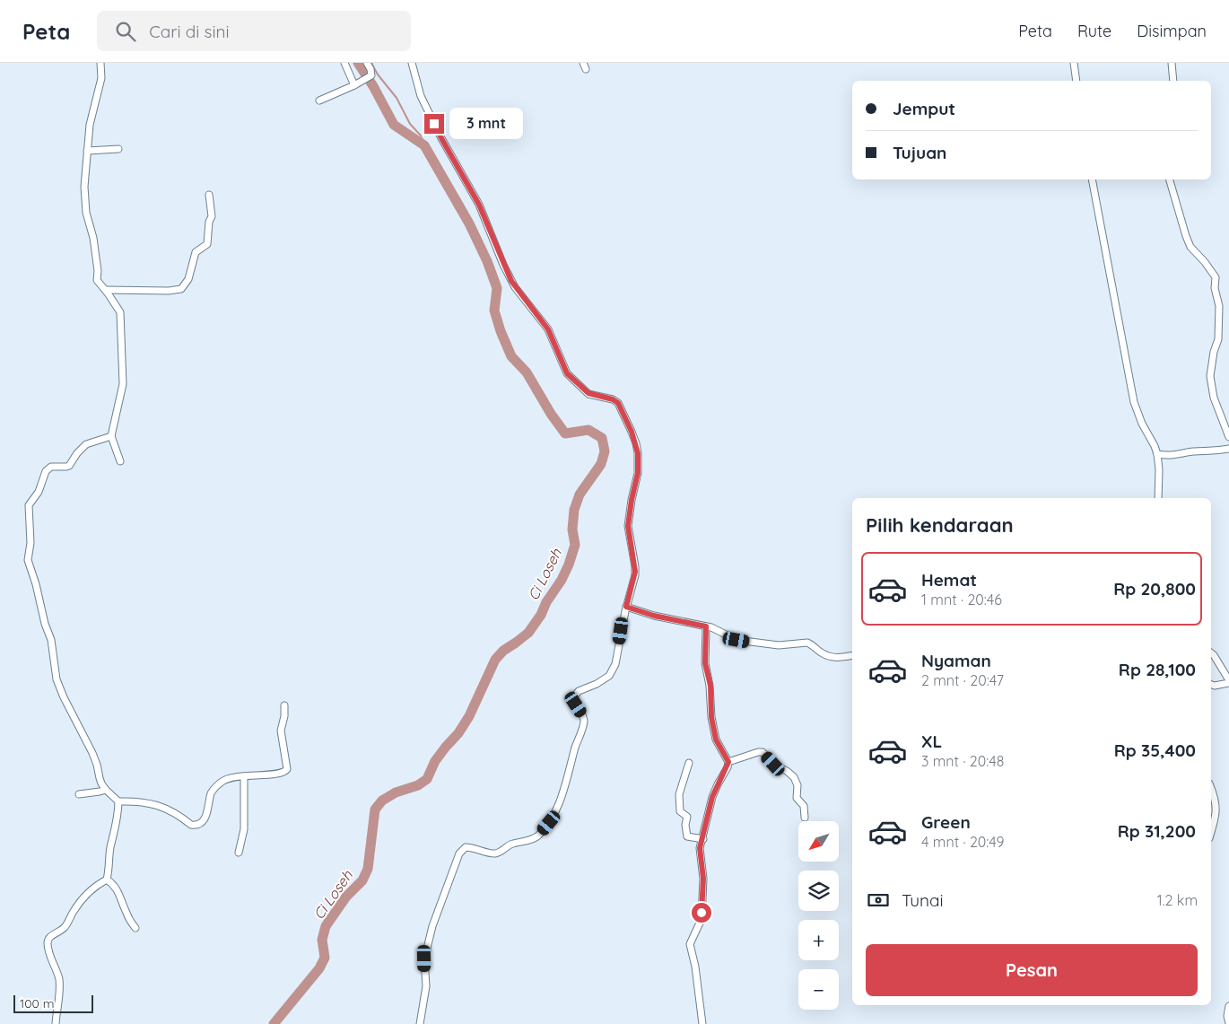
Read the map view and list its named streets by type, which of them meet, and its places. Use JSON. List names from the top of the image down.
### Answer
{
  "water": ["Ci Loseh"],
  "scale_bar": "100 m",
  "north": "bottom left",
  "page": {
    "header": "Peta",
    "search": "Cari di sini",
    "nav": ["Peta", "Rute", "Disimpan"],
    "banner": ["Jemput", "Tujuan"],
    "bubble": "3 mnt",
    "heading": "Pilih kendaraan",
    "list": [
      {
        "name": "Hemat",
        "note": "1 mnt · 20:46",
        "value": "Rp 20,800"
      },
      {
        "name": "Nyaman",
        "note": "2 mnt · 20:47",
        "value": "Rp 28,100"
      },
      {
        "name": "XL",
        "note": "3 mnt · 20:48",
        "value": "Rp 35,400"
      },
      {
        "name": "Green",
        "note": "4 mnt · 20:49",
        "value": "Rp 31,200"
      }
    ],
    "map_buttons": ["+", "−"],
    "pay": ["Tunai", "1.2 km"],
    "buttons": "Pesan",
    "scale": "100 m"
  }
}
